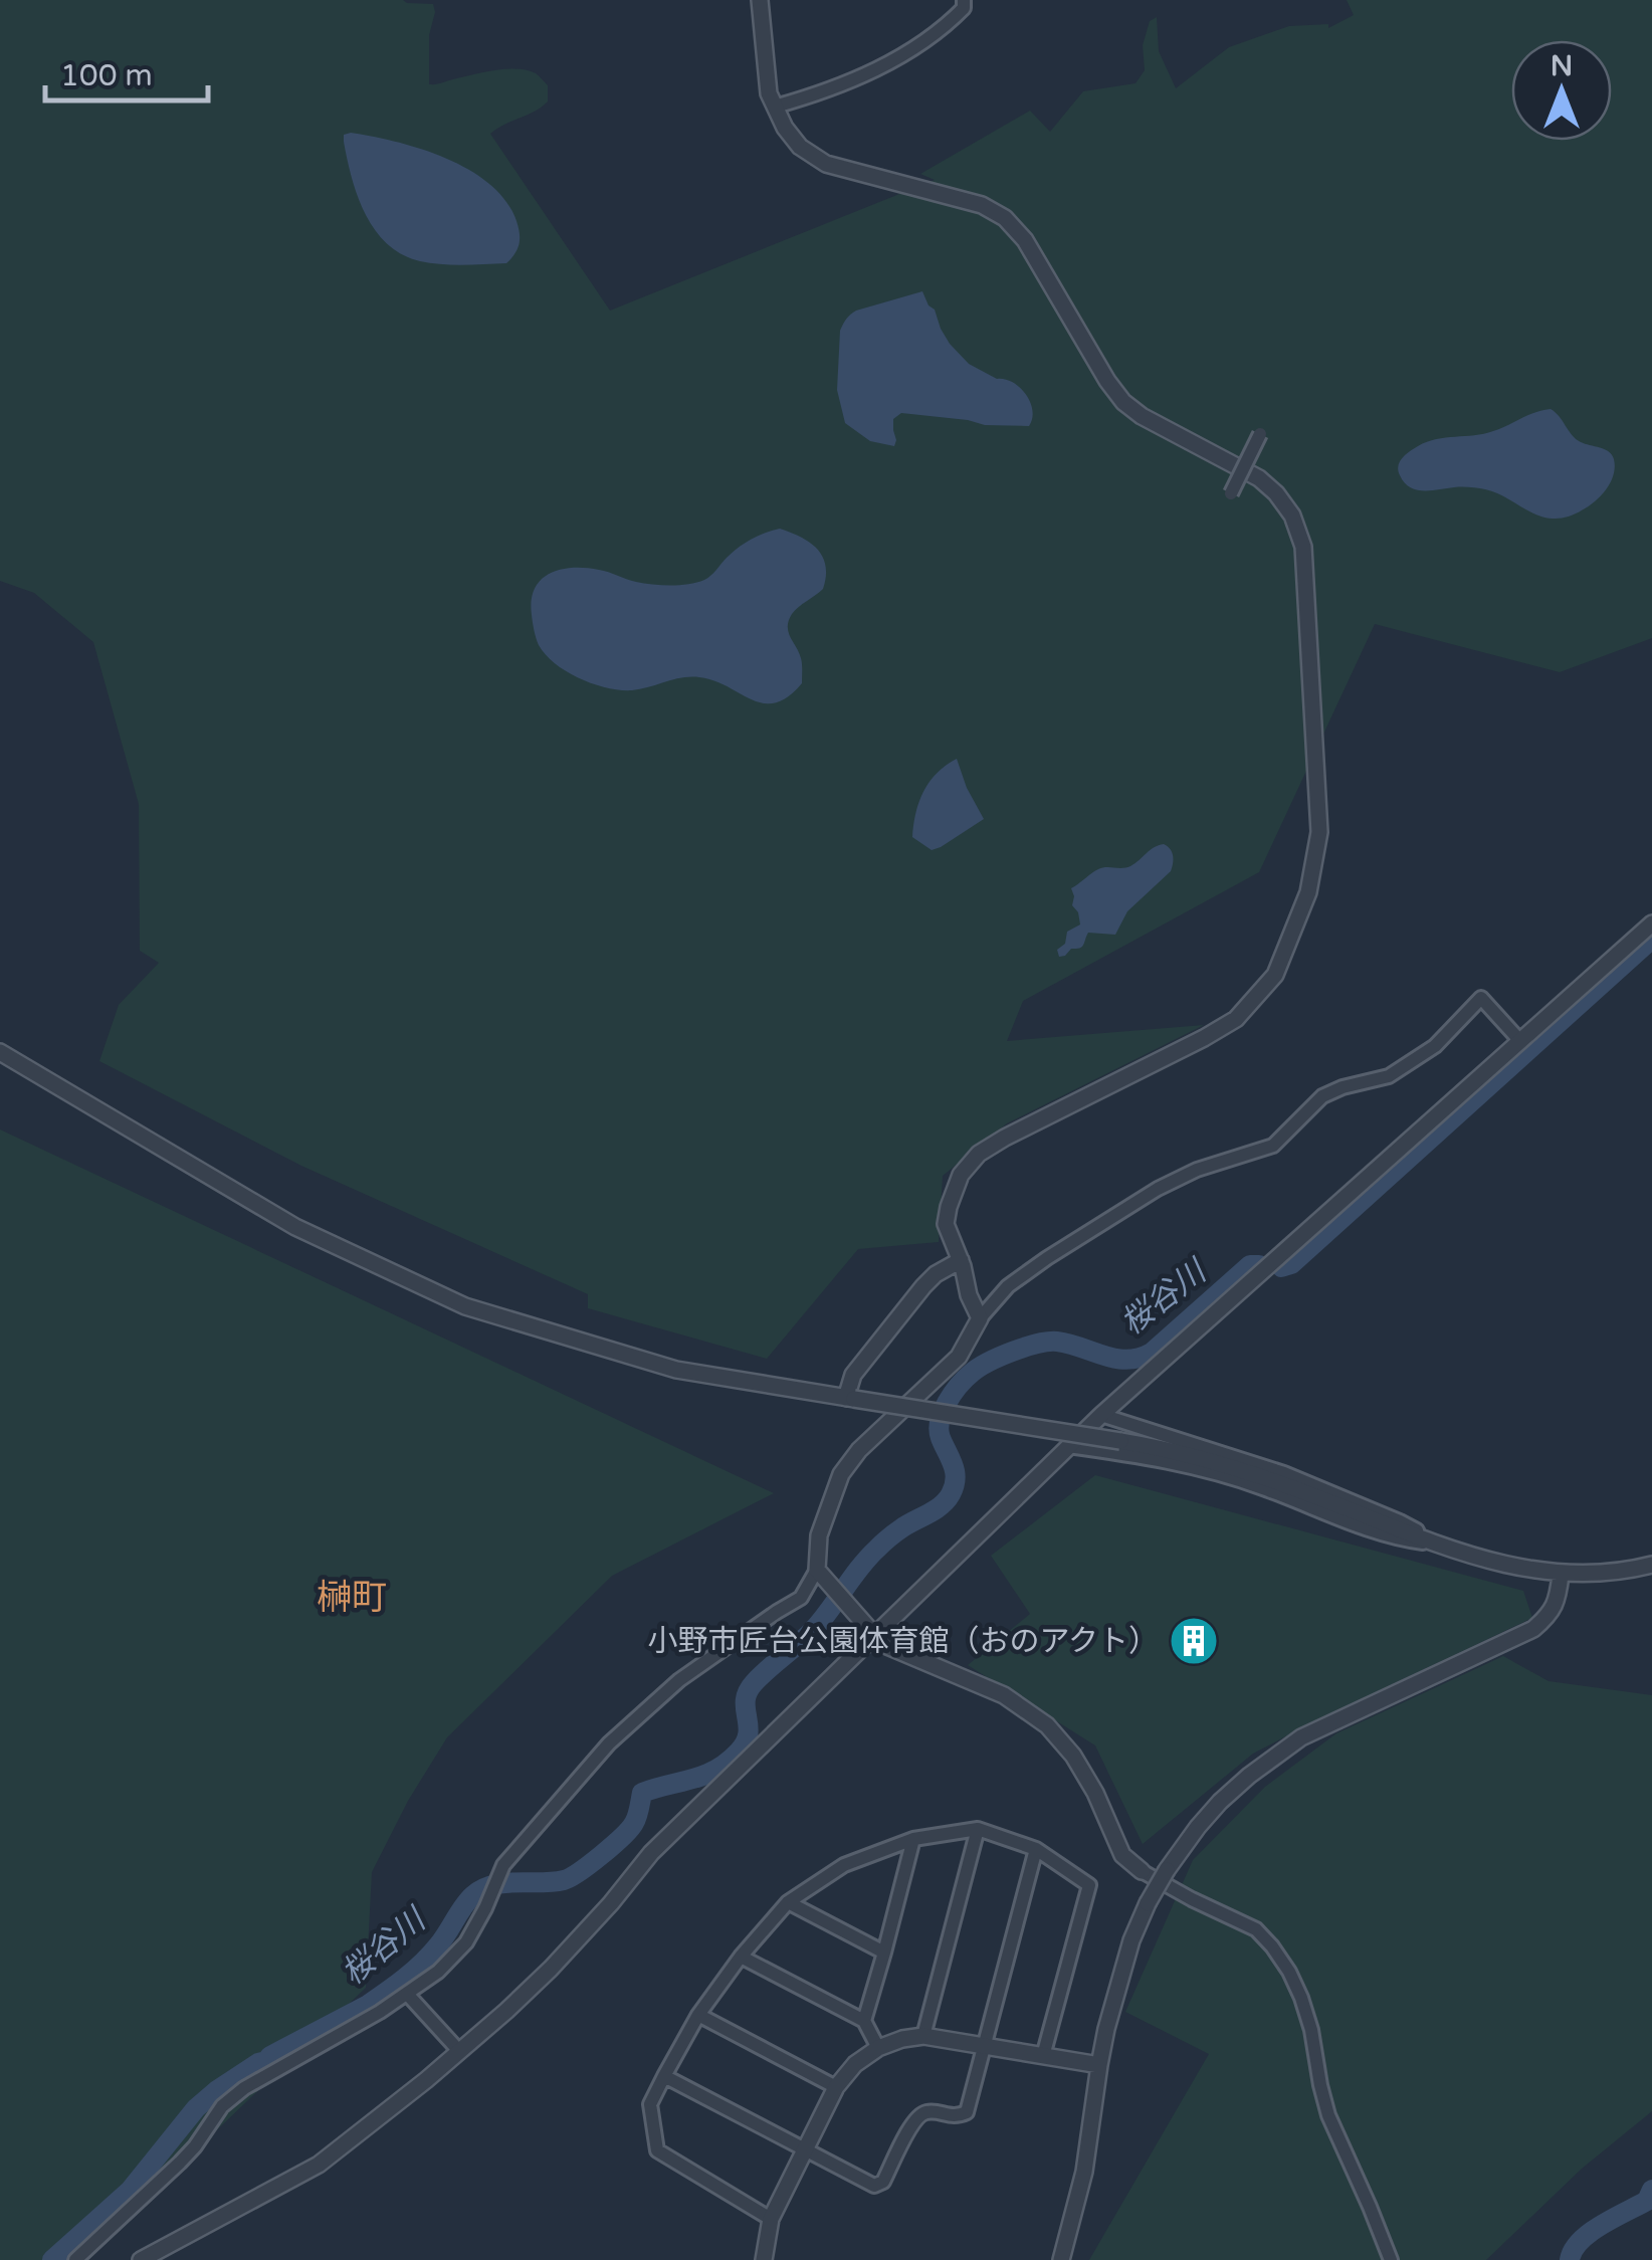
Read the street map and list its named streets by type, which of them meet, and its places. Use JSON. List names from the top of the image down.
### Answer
{
  "districts": ["榊町"],
  "water": ["桜谷川"],
  "places": {
    "building": ["小野市匠台公園体育館（おのアクト）"]
  },
  "scale_bar": "100 m",
  "north": "top"
}
